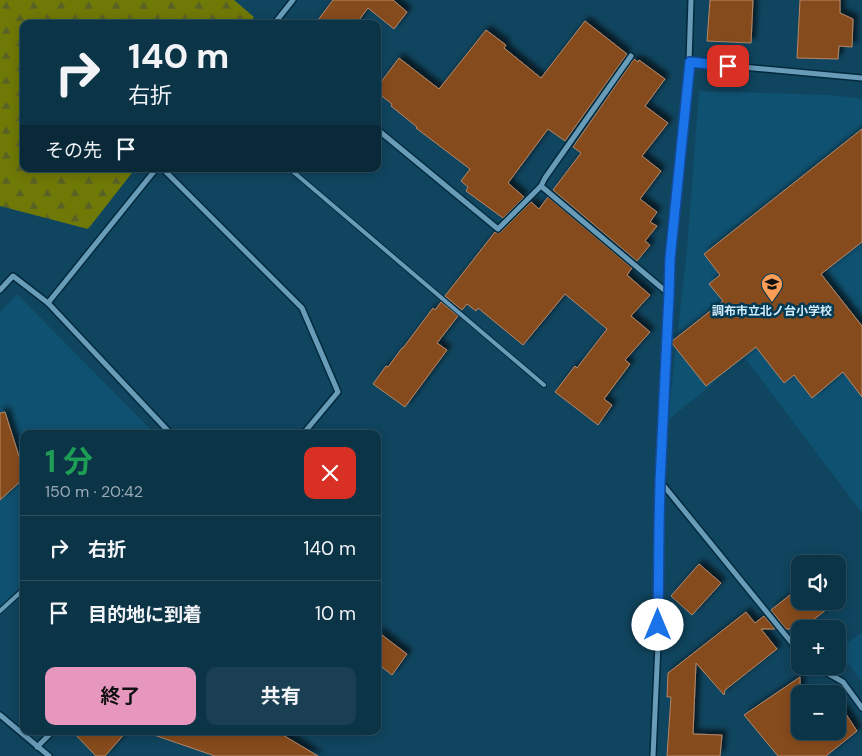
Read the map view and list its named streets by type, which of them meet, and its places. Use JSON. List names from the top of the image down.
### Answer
{
  "places": {
    "school or university": ["調布市立北ノ台小学校"]
  },
  "page": {
    "turn": ["140 m", "右折"],
    "then": "その先",
    "heading": ["1 分", "150 m · 20:42"],
    "list": [
      {
        "name": "右折",
        "value": "140 m"
      },
      {
        "name": "目的地に到着",
        "value": "10 m"
      }
    ],
    "map_buttons": ["+", "−"],
    "buttons": ["終了", "共有"]
  }
}
